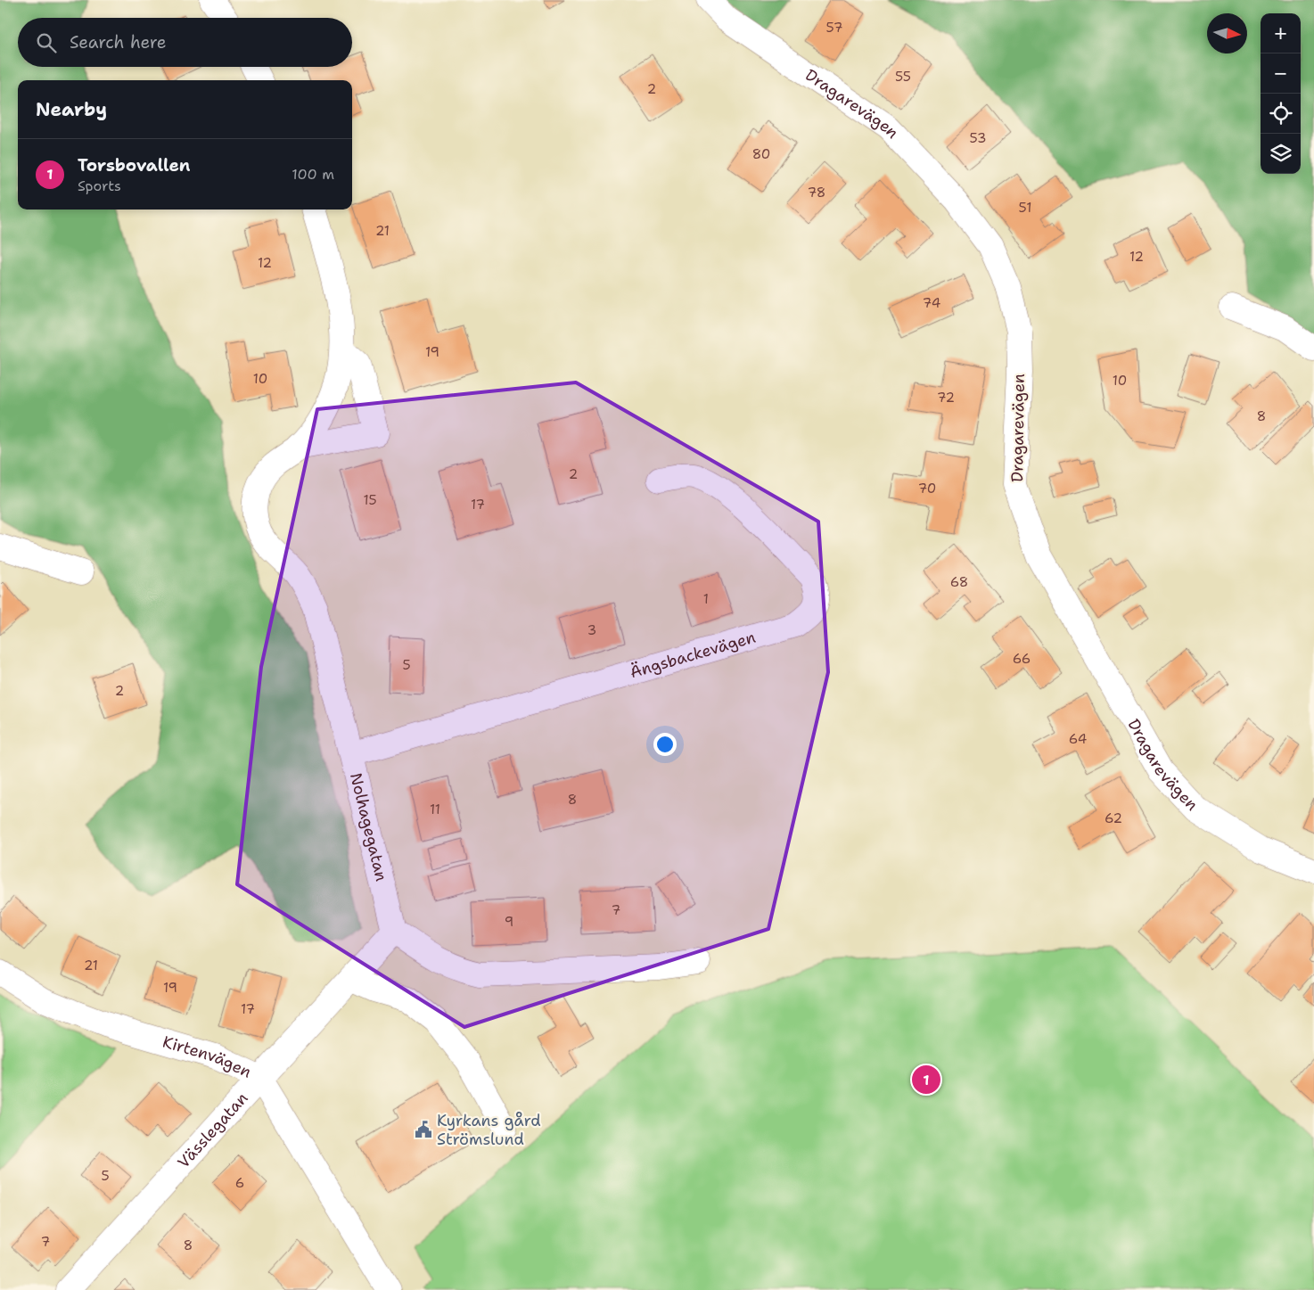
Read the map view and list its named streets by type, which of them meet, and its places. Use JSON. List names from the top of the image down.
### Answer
{
  "streets": {
    "street": [
      "Dragarevägen",
      "Ängsbackevägen",
      "Nolhagegatan",
      "Kirtenvägen",
      "Vässlegatan"
    ]
  },
  "crossings": [
    ["Ängsbackevägen", "Nolhagegatan"],
    ["Nolhagegatan", "Vässlegatan"],
    ["Kirtenvägen", "Vässlegatan"]
  ],
  "places": {
    "public building": ["Kyrkans gård Strömslund"]
  },
  "house_numbers": [
    "57",
    "55",
    "2",
    "53",
    "80",
    "78",
    "51",
    "21",
    "12",
    "12",
    "74",
    "19",
    "10",
    "10",
    "72",
    "8",
    "2",
    "70",
    "15",
    "17",
    "68",
    "1",
    "3",
    "66",
    "5",
    "2",
    "64",
    "8",
    "11",
    "62",
    "7",
    "9",
    "21",
    "19",
    "17",
    "5",
    "6",
    "7",
    "8"
  ],
  "north": "right",
  "page": {
    "map_buttons": ["+", "−"],
    "search": "Search here",
    "heading": "Nearby",
    "list": [
      {
        "mark": "1",
        "name": "Torsbovallen",
        "note": "Sports",
        "value": "100 m"
      }
    ],
    "pins": "1"
  }
}
